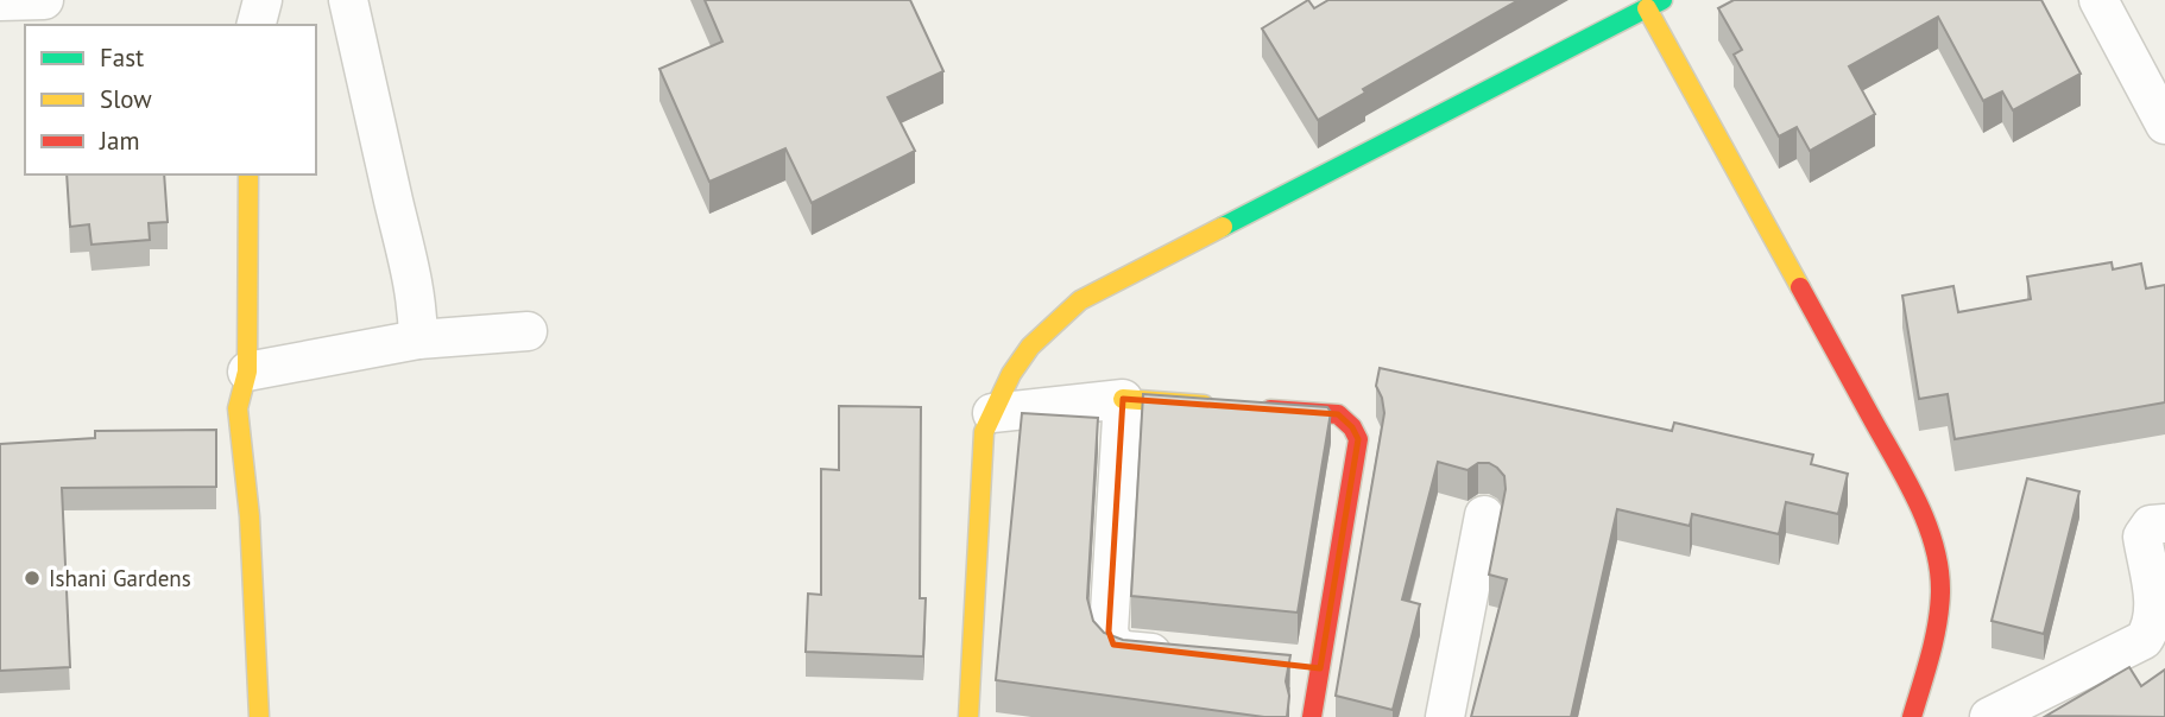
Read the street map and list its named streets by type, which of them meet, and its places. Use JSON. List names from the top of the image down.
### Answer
{
  "places": ["Ishani Gardens"],
  "legend": ["Fast", "Slow", "Jam"]
}
